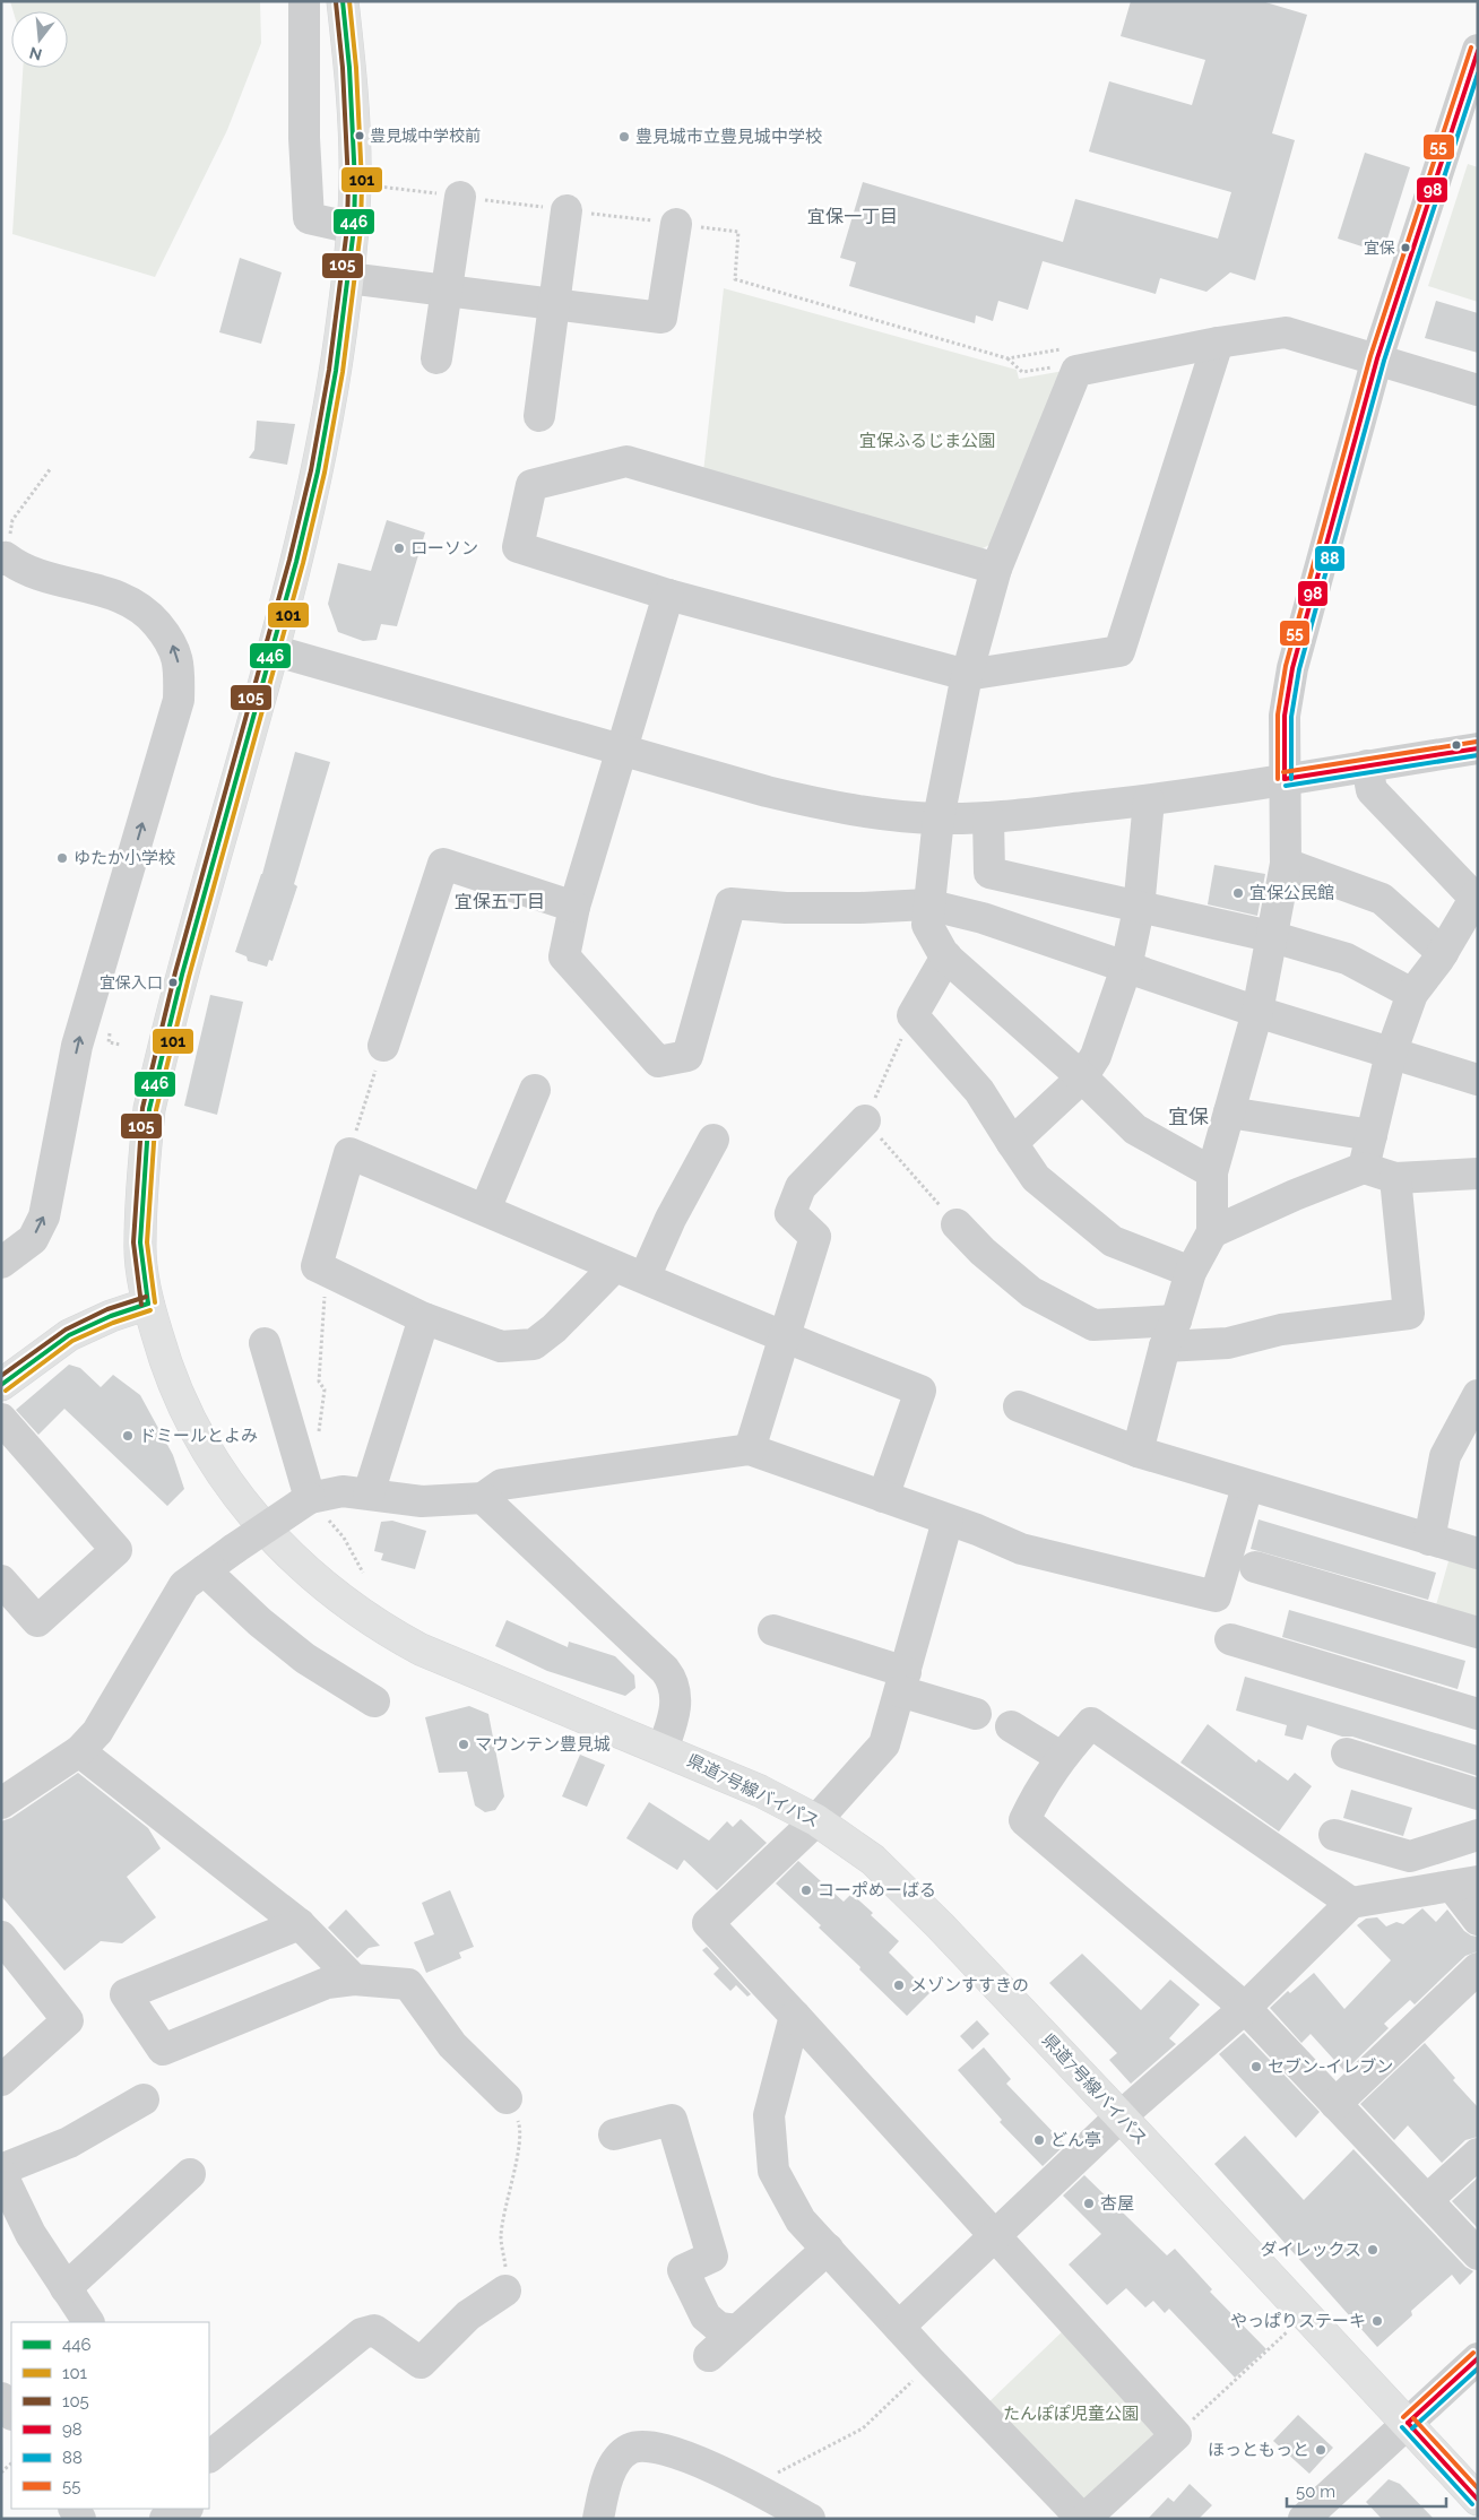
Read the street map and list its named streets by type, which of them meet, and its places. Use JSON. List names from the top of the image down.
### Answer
{
  "streets": {
    "main road": ["県道7号線バイパス"]
  },
  "districts": ["宜保一丁目", "宜保五丁目", "宜保"],
  "parks": ["宜保ふるじま公園", "たんぽぽ児童公園"],
  "places": [
    "豊見城中学校前",
    "豊見城市立豊見城中学校",
    "宜保",
    "ローソン",
    "ゆたか小学校",
    "宜保公民館",
    "宜保入口",
    "ドミールとよみ",
    "マウンテン豊見城",
    "コーポめーばる",
    "メゾンすすきの",
    "セブン-イレブン",
    "どん亭",
    "杏屋",
    "ダイレックス",
    "やっぱりステーキ",
    "ほっともっと"
  ],
  "lines": [
    "transit line 446",
    "transit line 101",
    "transit line 105",
    "transit line 55",
    "transit line 98",
    "transit line 88"
  ],
  "legend": [
    "446",
    "101",
    "105",
    "98",
    "88",
    "55"
  ],
  "scale_bar": "50 m",
  "north": "bottom"
}
